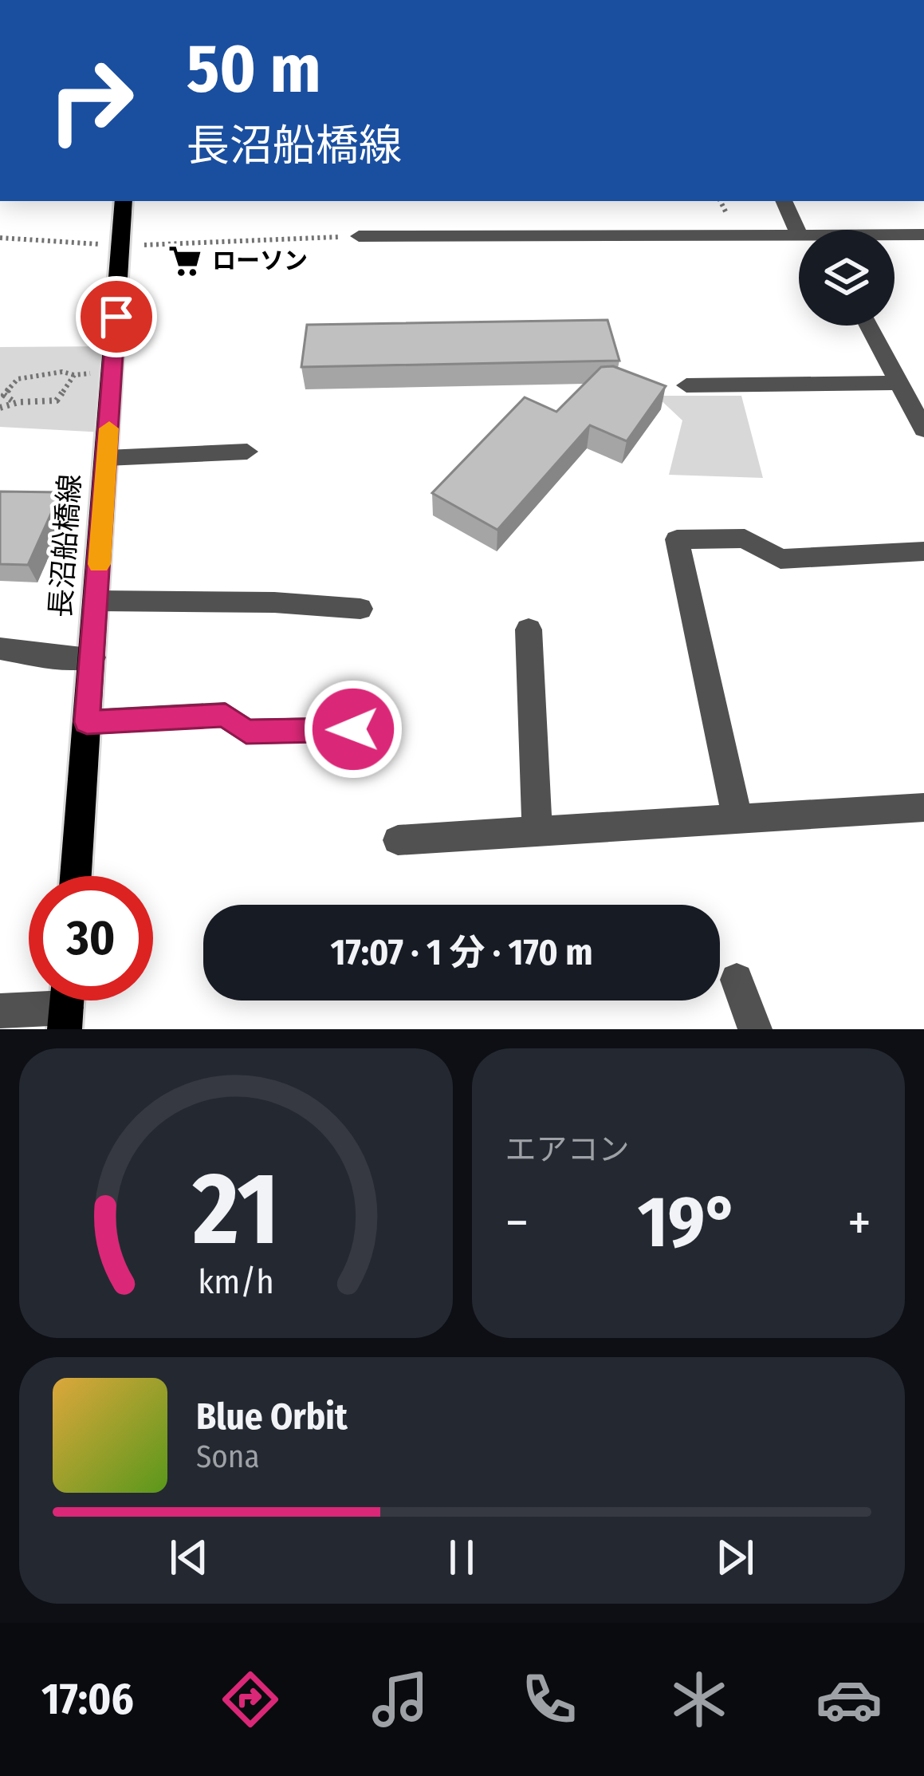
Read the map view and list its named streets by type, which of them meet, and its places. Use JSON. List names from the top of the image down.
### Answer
{
  "streets": {
    "main road": ["長沼船橋線"]
  },
  "places": {
    "supermarket": ["ローソン"]
  },
  "page": {
    "turn": ["50 m", "長沼船橋線"],
    "limit": "30",
    "trip": "17:07 · 1 分 · 170 m",
    "tile": "エアコン",
    "heat": ["−", "19°", "+"],
    "song": ["Blue Orbit", "Sona"],
    "tabs": "17:06",
    "gauge": ["21", "km/h"]
  }
}
